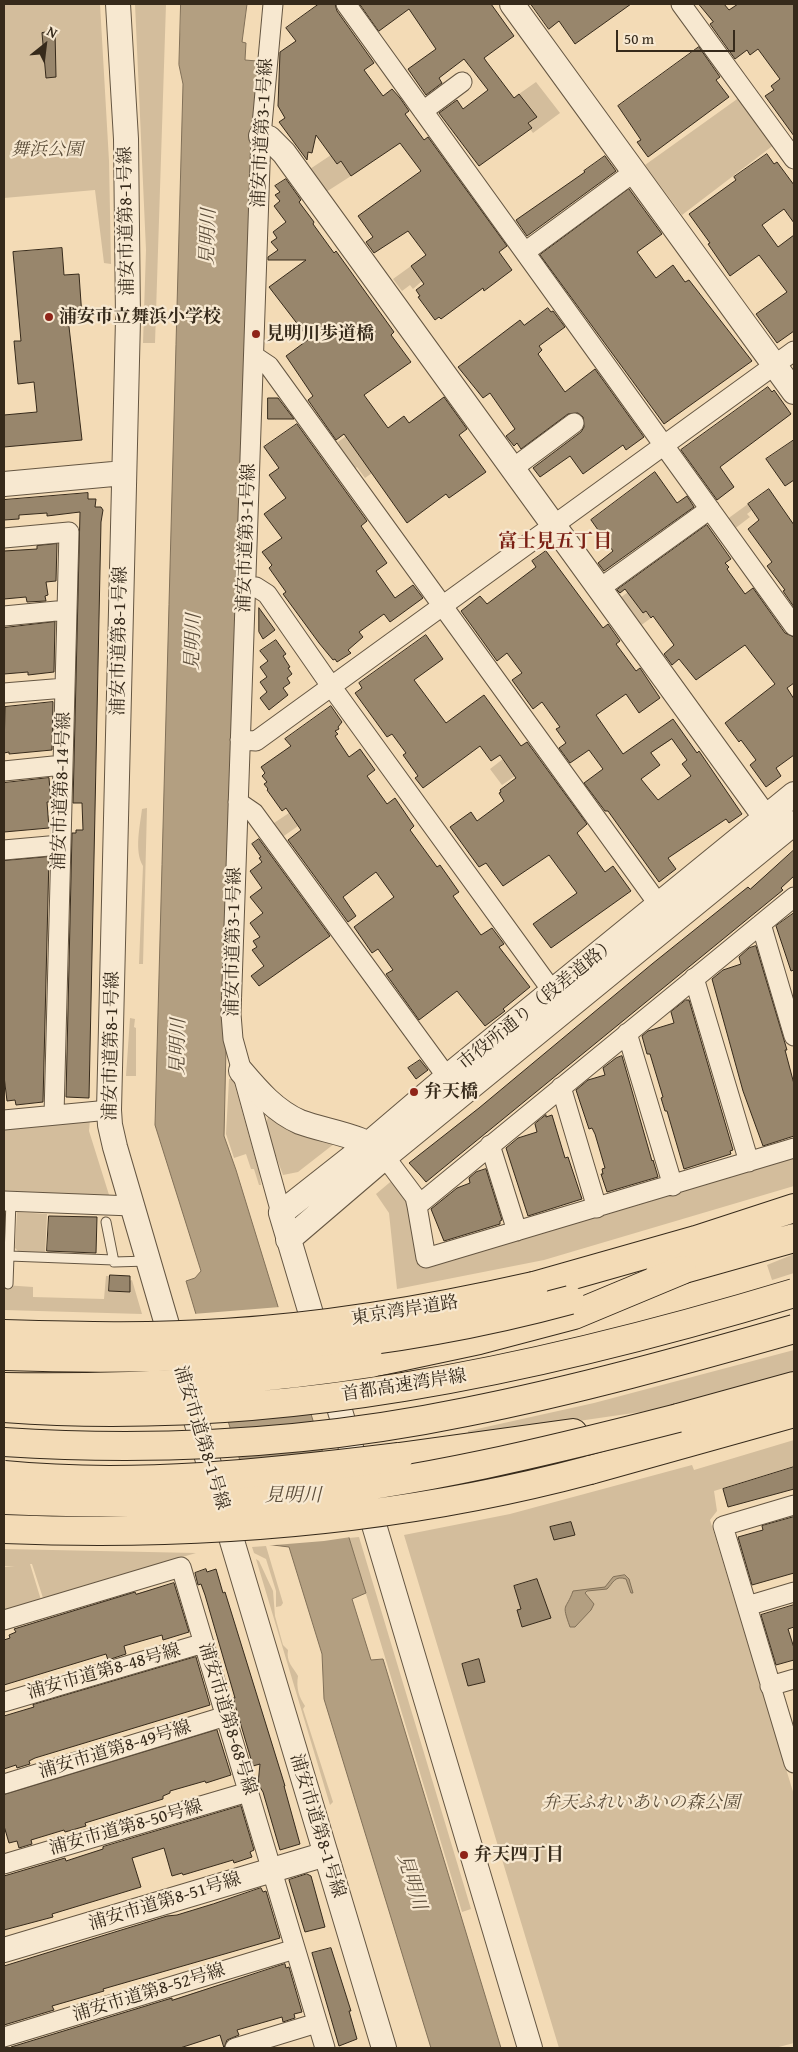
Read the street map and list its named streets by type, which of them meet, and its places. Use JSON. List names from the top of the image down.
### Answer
{
  "streets": {
    "highway": ["東京湾岸道路", "首都高速湾岸線"],
    "street": [
      "浦安市道第3-1号線",
      "浦安市道第8-1号線",
      "浦安市道第8-14号線",
      "市役所通り（段差道路）",
      "浦安市道第8-48号線",
      "浦安市道第8-68号線",
      "浦安市道第8-49号線",
      "浦安市道第8-50号線",
      "浦安市道第8-51号線",
      "浦安市道第8-52号線"
    ]
  },
  "crossings": [
    ["浦安市道第3-1号線", "市役所通り（段差道路）"],
    ["浦安市道第8-1号線", "浦安市道第8-51号線"],
    ["浦安市道第8-48号線", "浦安市道第8-68号線"],
    ["浦安市道第8-68号線", "浦安市道第8-49号線"],
    ["浦安市道第8-68号線", "浦安市道第8-50号線"],
    ["浦安市道第8-68号線", "浦安市道第8-51号線"],
    ["浦安市道第8-68号線", "浦安市道第8-52号線"]
  ],
  "districts": ["富士見五丁目"],
  "water": ["見明川"],
  "parks": ["舞浜公園", "弁天ふれいあいの森公園"],
  "places": [
    "浦安市立舞浜小学校",
    "見明川歩道橋",
    "弁天橋",
    "弁天四丁目"
  ],
  "scale_bar": "50 m",
  "north": "top right"
}
